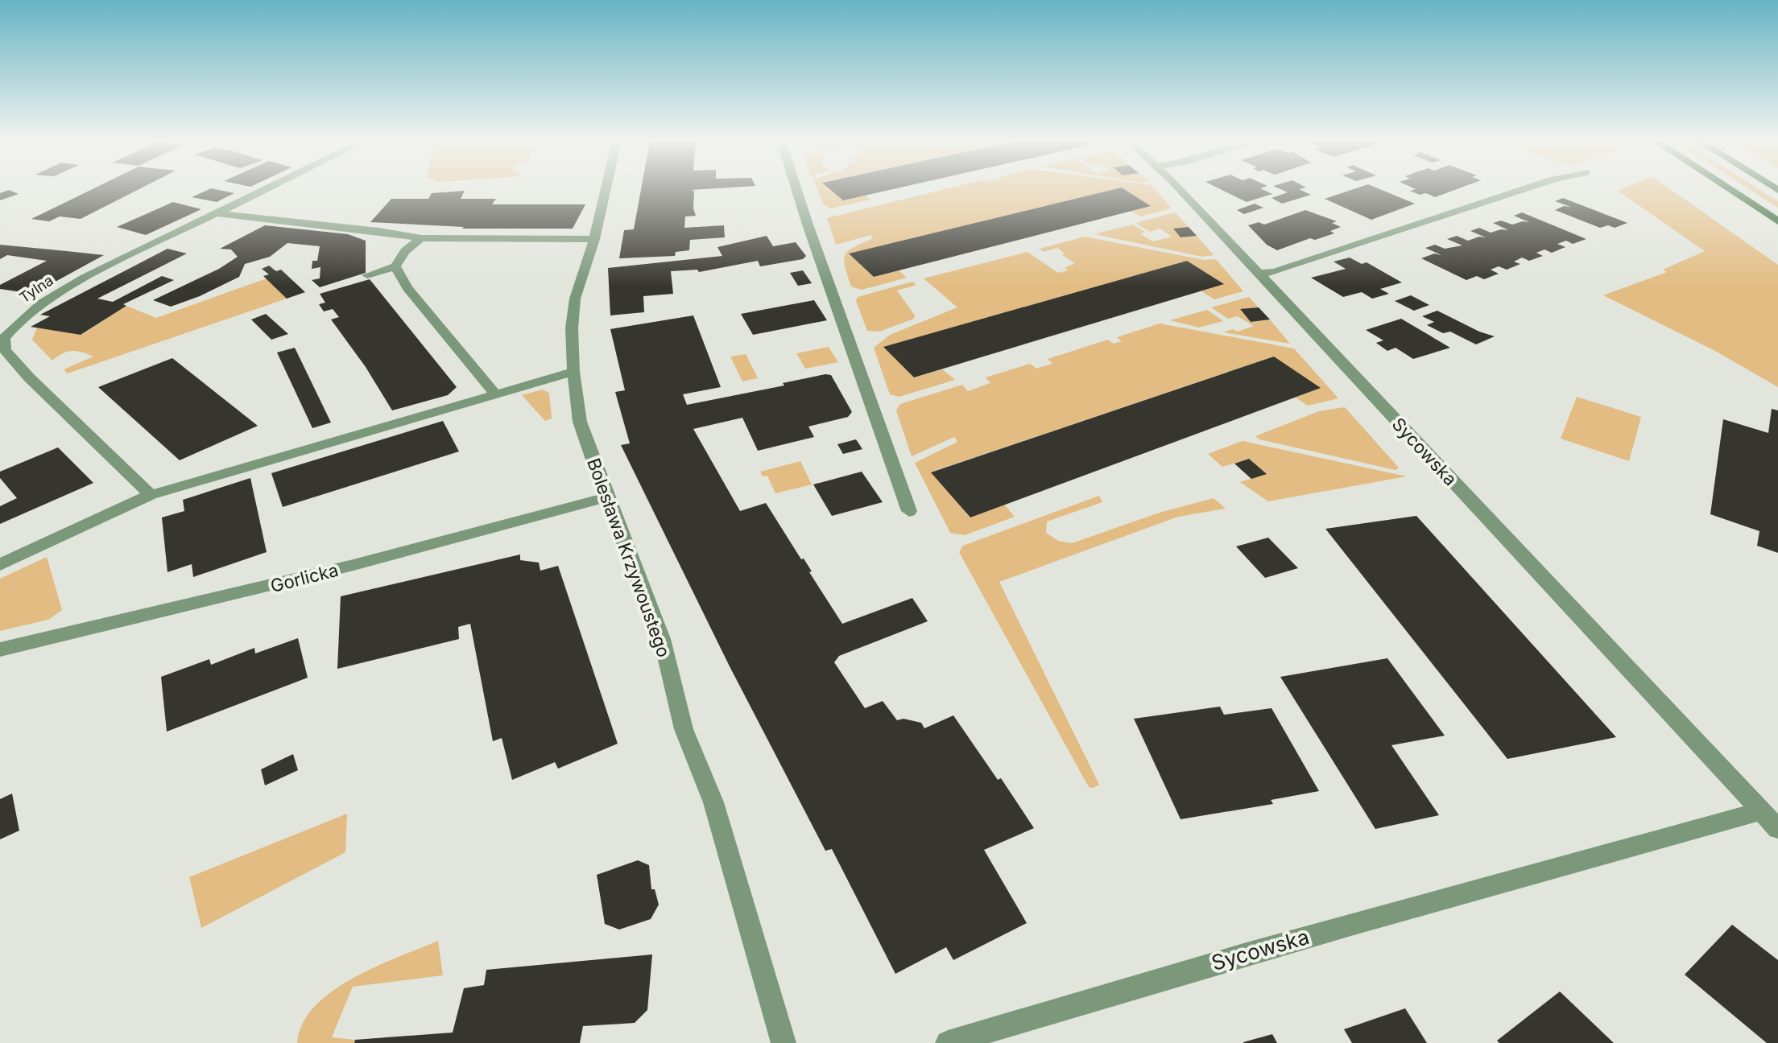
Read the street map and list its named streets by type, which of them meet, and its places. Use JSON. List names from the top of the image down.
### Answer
{
  "streets": {
    "street": [
      "Tylna",
      "Sycowska",
      "Bolesława Krzywoustego",
      "Gorlicka"
    ]
  },
  "crossings": [
    ["Bolesława Krzywoustego", "Gorlicka"]
  ]
}
